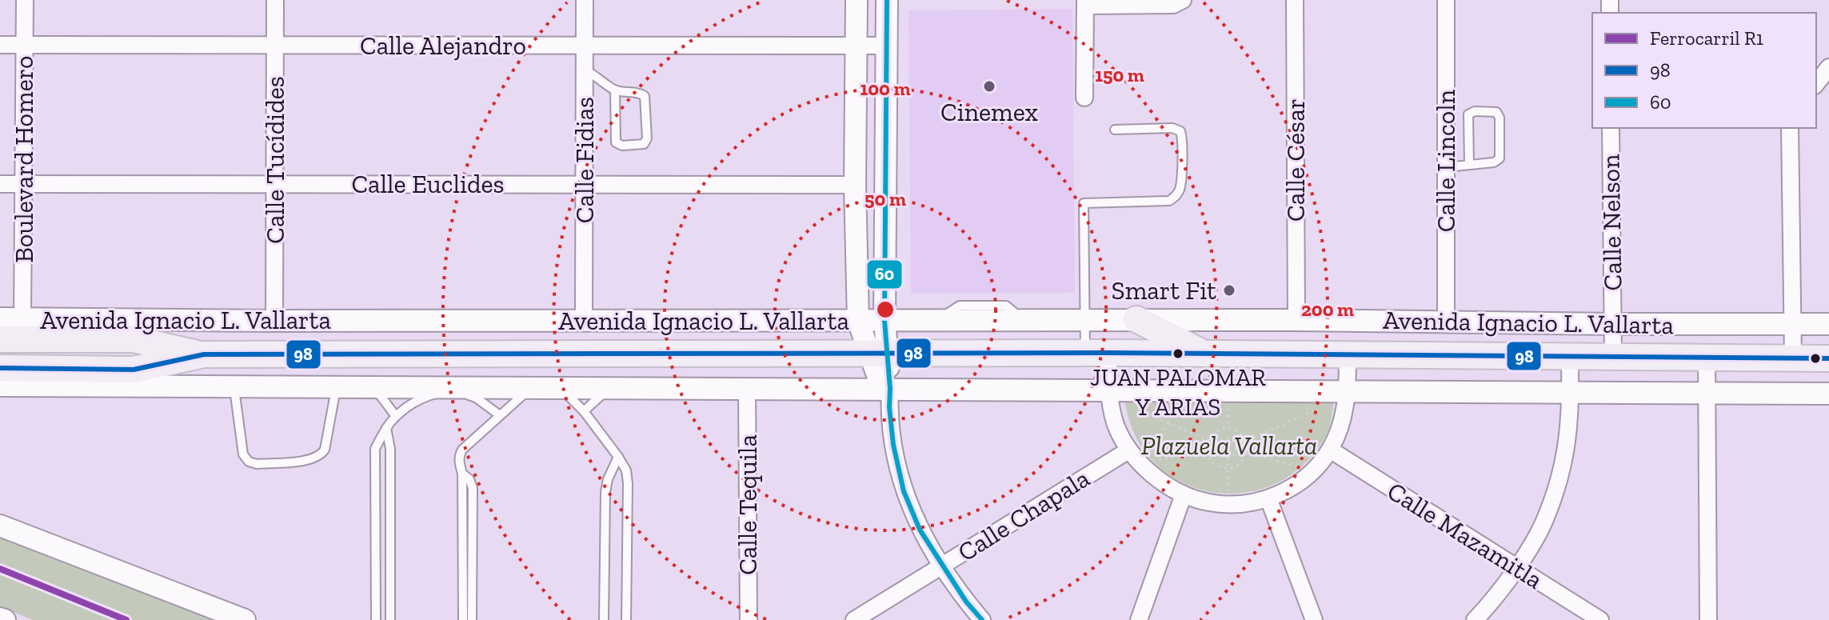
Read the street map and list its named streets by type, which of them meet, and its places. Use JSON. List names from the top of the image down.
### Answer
{
  "streets": {
    "main road": ["Avenida Ignacio L. Vallarta"],
    "street": [
      "Calle Alejandro",
      "Boulevard Homero",
      "Calle Tucídides",
      "Calle Fidias",
      "Calle César",
      "Calle Lincoln",
      "Calle Euclides",
      "Calle Nelson",
      "Calle Tequila",
      "Calle Chapala",
      "Calle Mazamitla"
    ]
  },
  "crossings": [
    ["Calle Alejandro", "Boulevard Homero"],
    ["Calle Alejandro", "Calle Tucídides"],
    ["Calle Alejandro", "Calle Fidias"],
    ["Boulevard Homero", "Calle Euclides"],
    ["Boulevard Homero", "Avenida Ignacio L. Vallarta"],
    ["Calle Tucídides", "Calle Euclides"],
    ["Calle Tucídides", "Avenida Ignacio L. Vallarta"],
    ["Calle Fidias", "Calle Euclides"],
    ["Calle Fidias", "Avenida Ignacio L. Vallarta"],
    ["Calle César", "Avenida Ignacio L. Vallarta"],
    ["Calle Lincoln", "Avenida Ignacio L. Vallarta"],
    ["Calle Nelson", "Avenida Ignacio L. Vallarta"]
  ],
  "parks": ["Plazuela Vallarta"],
  "places": ["Cinemex", "Smart Fit", "JUAN PALOMAR Y ARIAS"],
  "lines": ["transit line 60", "transit line 98", "rail line R1"],
  "legend": ["Ferrocarril R1", "98", "60"],
  "rings": [
    "150 m",
    "100 m",
    "50 m",
    "200 m"
  ]
}
